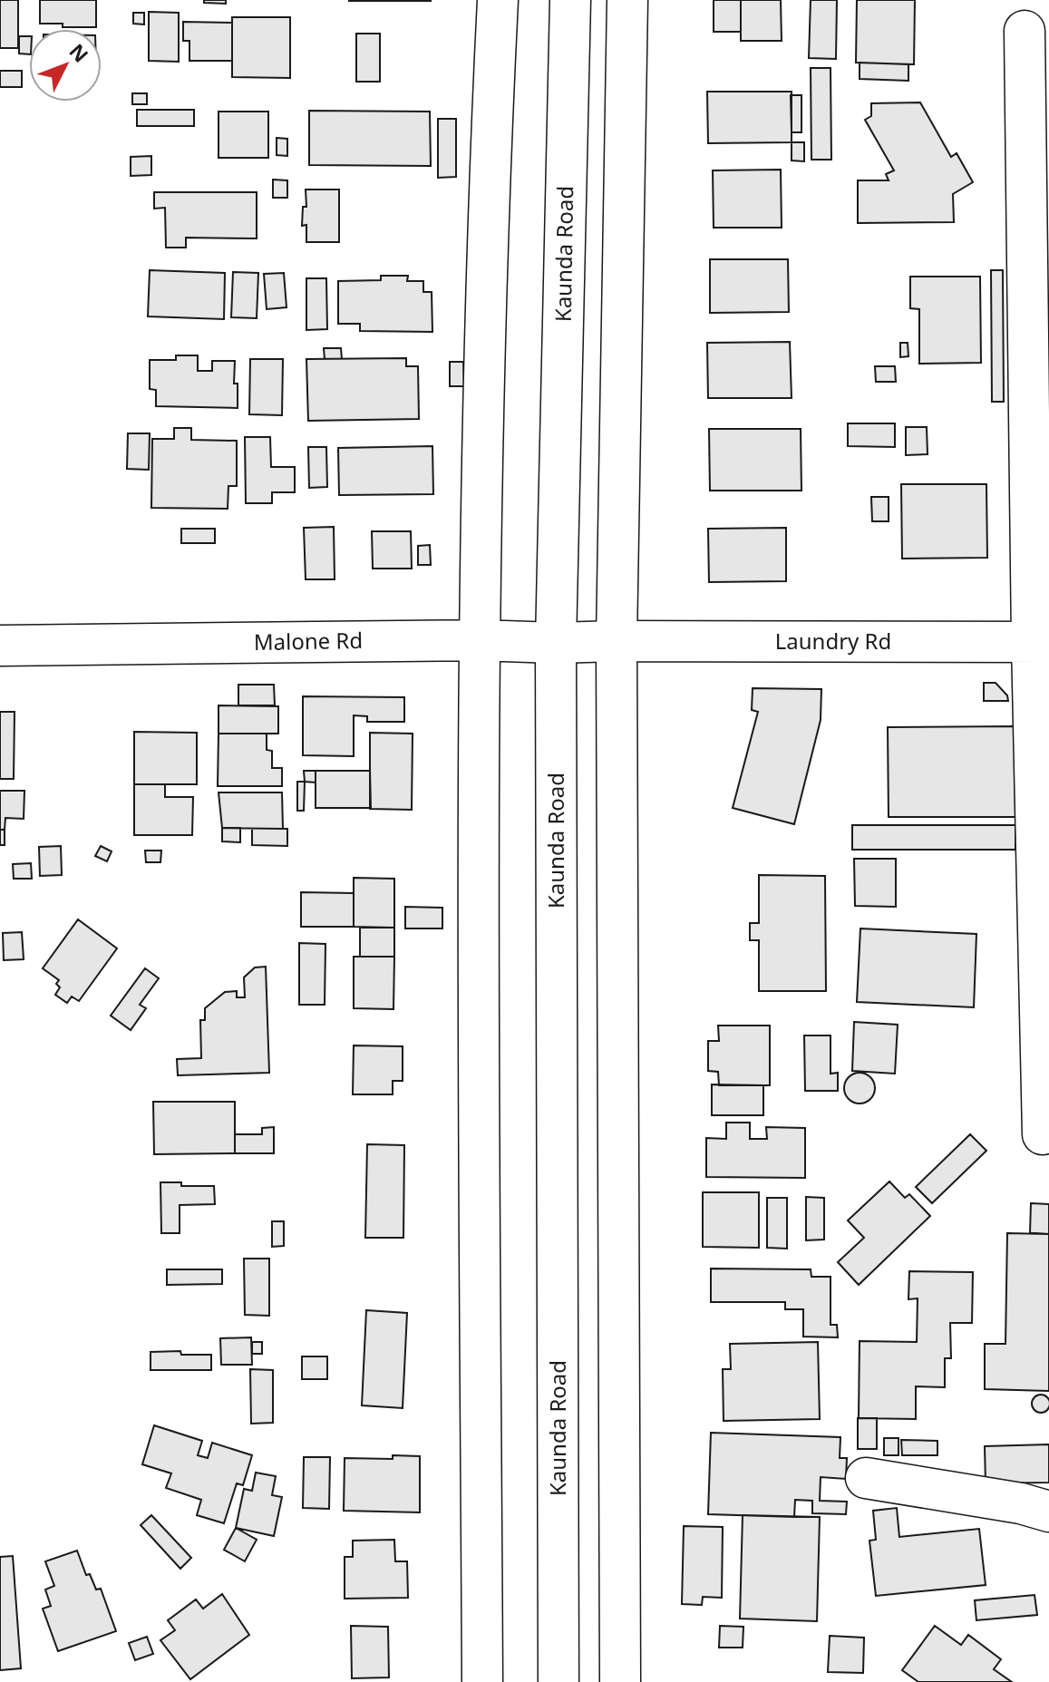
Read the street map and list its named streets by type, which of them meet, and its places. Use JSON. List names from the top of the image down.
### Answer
{
  "streets": {
    "street": ["Kaunda Road", "Malone Rd", "Laundry Rd"]
  },
  "crossings": [
    ["Kaunda Road", "Malone Rd"],
    ["Malone Rd", "Laundry Rd"]
  ],
  "north": "top right"
}
